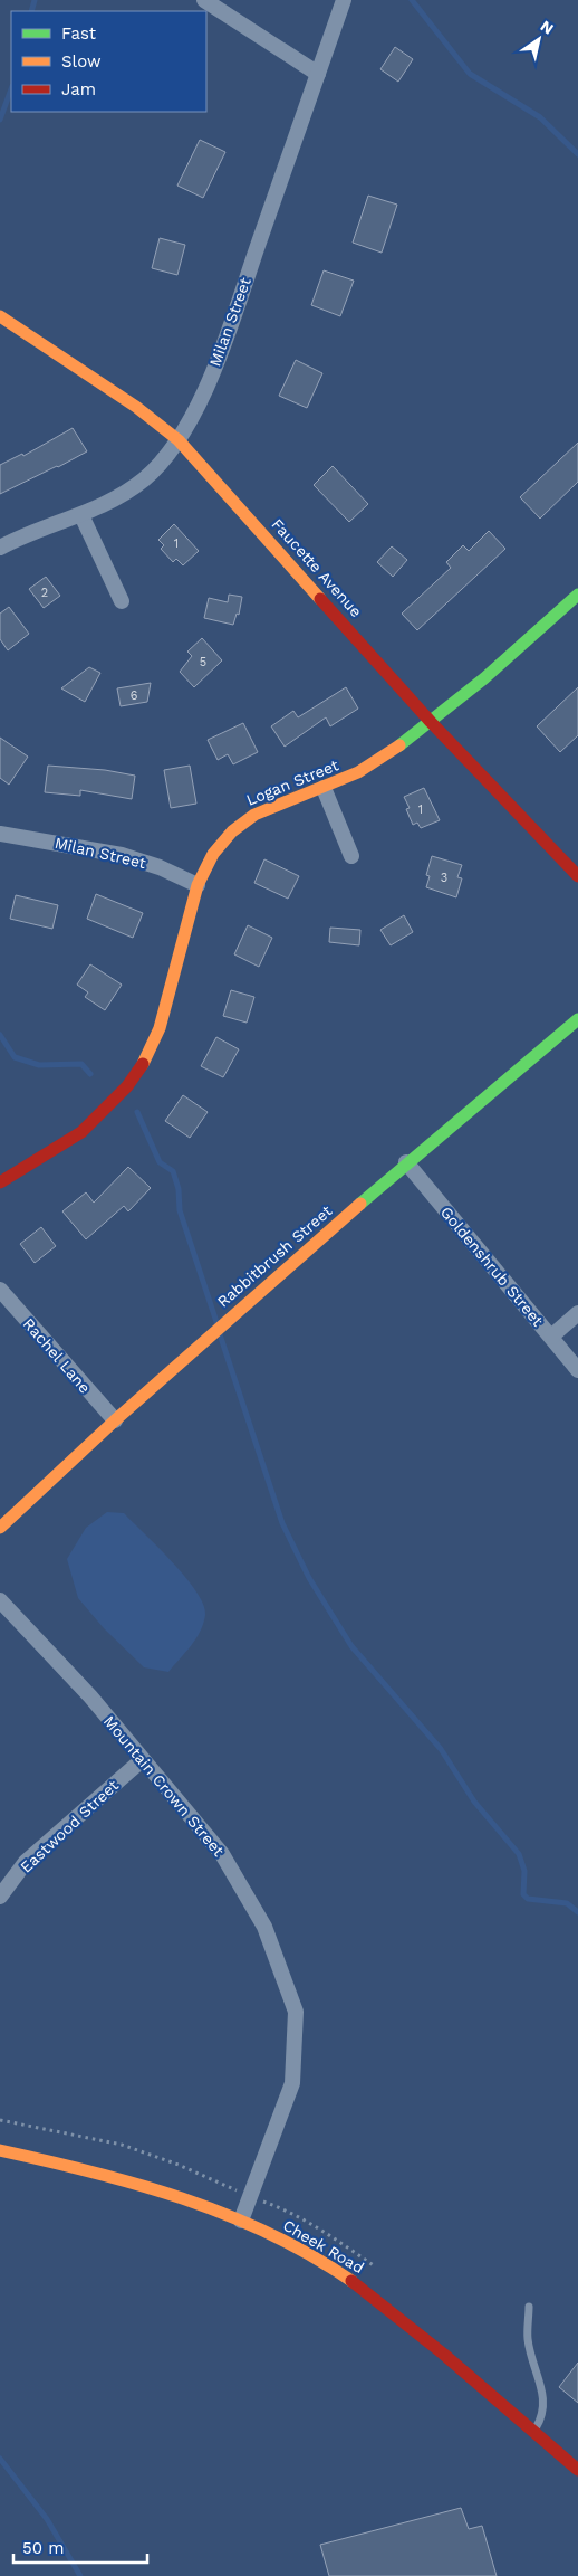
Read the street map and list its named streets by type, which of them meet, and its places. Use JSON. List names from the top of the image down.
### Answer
{
  "streets": {
    "street": [
      "Milan Street",
      "Faucette Avenue",
      "Logan Street",
      "Rabbitbrush Street",
      "Goldenshrub Street",
      "Rachel Lane",
      "Mountain Crown Street",
      "Eastwood Street",
      "Cheek Road"
    ]
  },
  "crossings": [
    ["Milan Street", "Faucette Avenue"],
    ["Milan Street", "Logan Street"],
    ["Faucette Avenue", "Logan Street"],
    ["Rabbitbrush Street", "Goldenshrub Street"],
    ["Rabbitbrush Street", "Rachel Lane"],
    ["Mountain Crown Street", "Eastwood Street"],
    ["Mountain Crown Street", "Cheek Road"]
  ],
  "house_numbers": [
    "1",
    "2",
    "5",
    "6",
    "1",
    "3"
  ],
  "legend": ["Fast", "Slow", "Jam"],
  "scale_bar": "50 m",
  "north": "top right"
}
